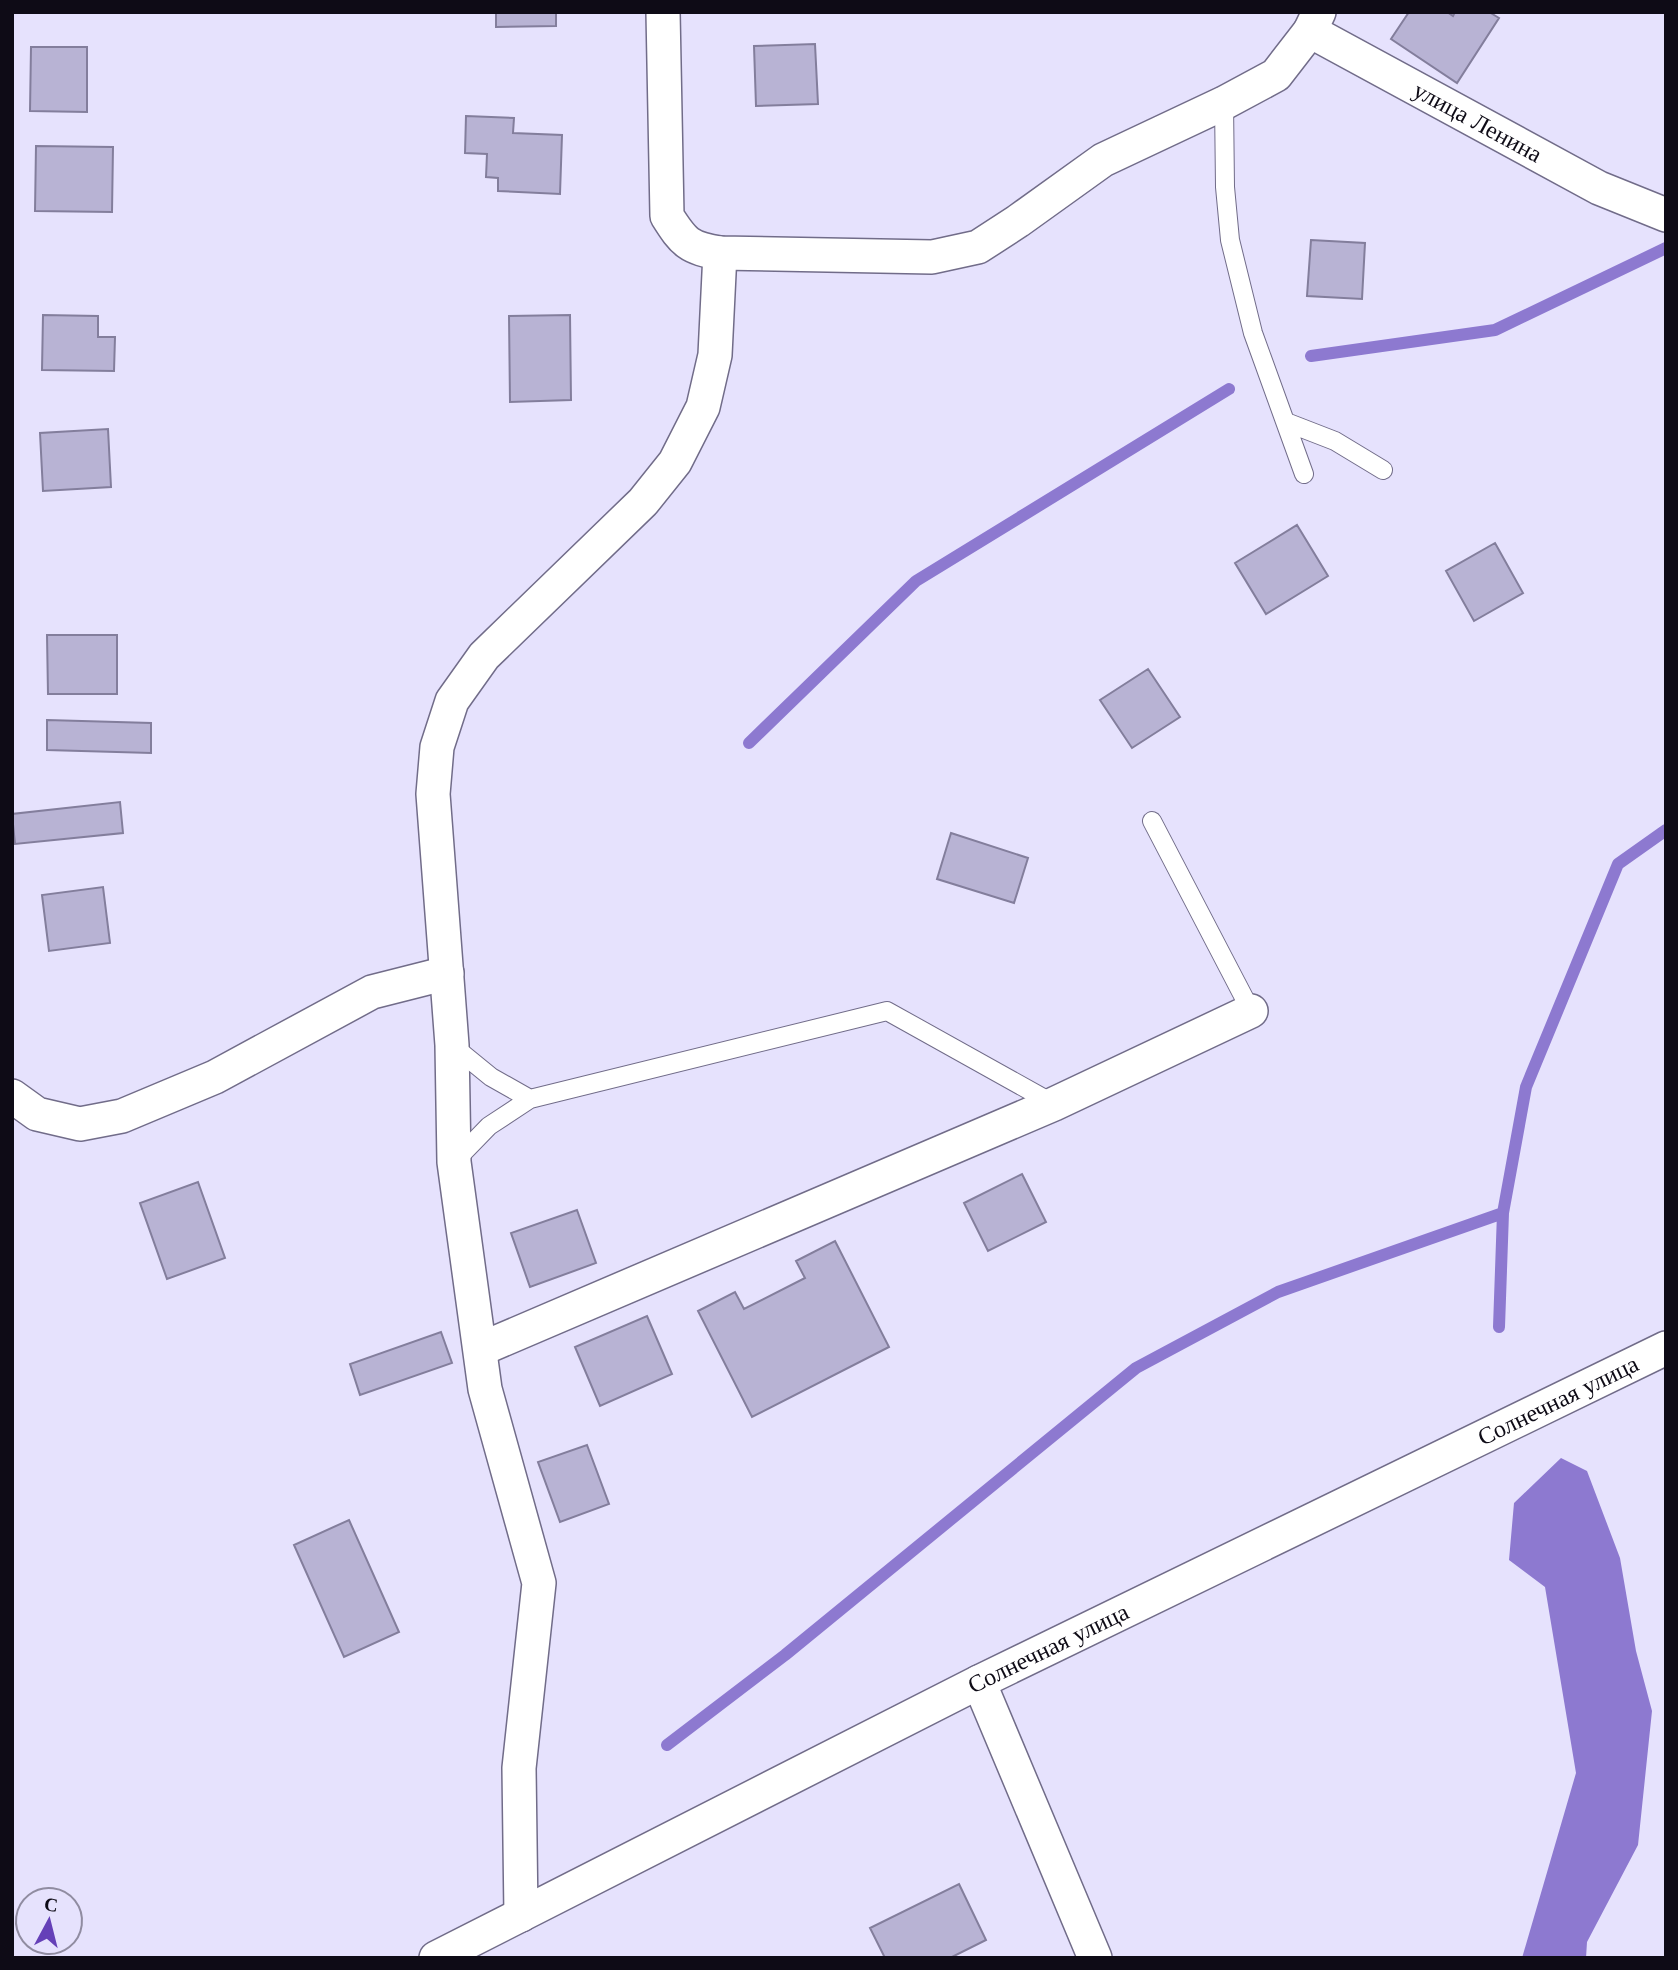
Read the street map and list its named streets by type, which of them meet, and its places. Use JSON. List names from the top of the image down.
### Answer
{
  "streets": {
    "street": ["улица Ленина", "Солнечная улица"]
  },
  "north": "top"
}
